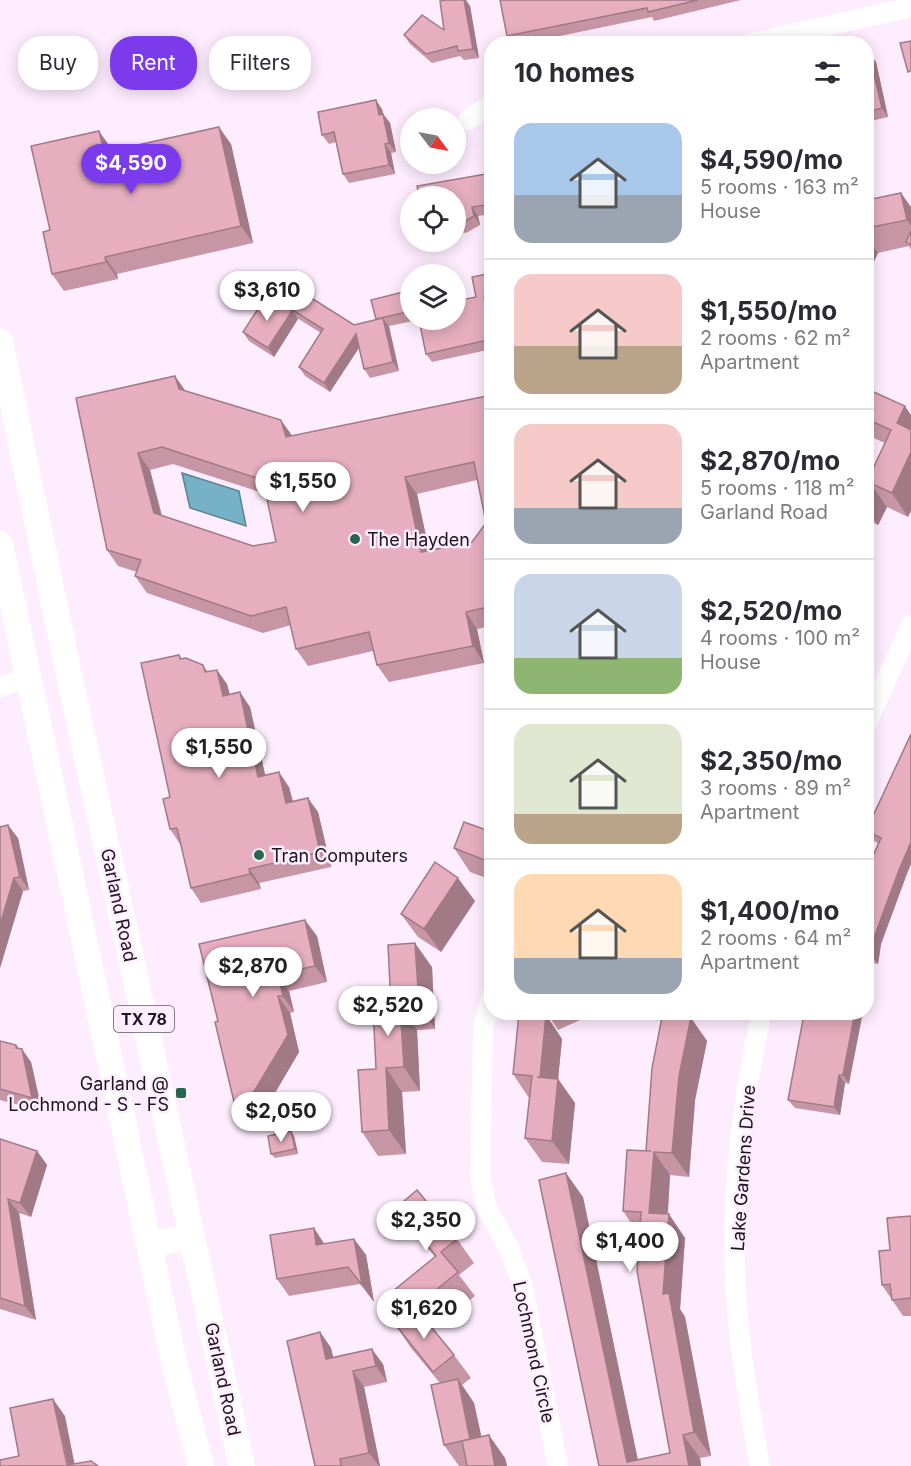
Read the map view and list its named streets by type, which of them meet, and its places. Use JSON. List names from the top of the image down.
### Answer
{
  "streets": {
    "main road": ["Garland Road", "TX 78"],
    "street": ["Lake Gardens Drive", "Lochmond Circle"]
  },
  "places": {
    "other": ["The Hayden", "Tran Computers"],
    "transit": ["Garland @ Lochmond - S - FS"]
  },
  "north": "bottom right",
  "page": {
    "chip": ["Buy", "Rent", "Filters"],
    "heading": "10 homes",
    "list": [
      {
        "name": "$4,590/mo",
        "note": "5 rooms · 163 m² · House"
      },
      {
        "name": "$1,550/mo",
        "note": "2 rooms · 62 m² · Apartment"
      },
      {
        "name": "$2,870/mo",
        "note": "5 rooms · 118 m² · Garland Road"
      },
      {
        "name": "$2,520/mo",
        "note": "4 rooms · 100 m² · House"
      },
      {
        "name": "$2,350/mo",
        "note": "3 rooms · 89 m² · Apartment"
      },
      {
        "name": "$1,400/mo",
        "note": "2 rooms · 64 m² · Apartment"
      }
    ],
    "price": [
      "$4,590",
      "$3,610",
      "$1,550",
      "$1,550",
      "$2,870",
      "$2,520",
      "$2,050",
      "$2,350",
      "$1,400",
      "$1,620"
    ]
  }
}
